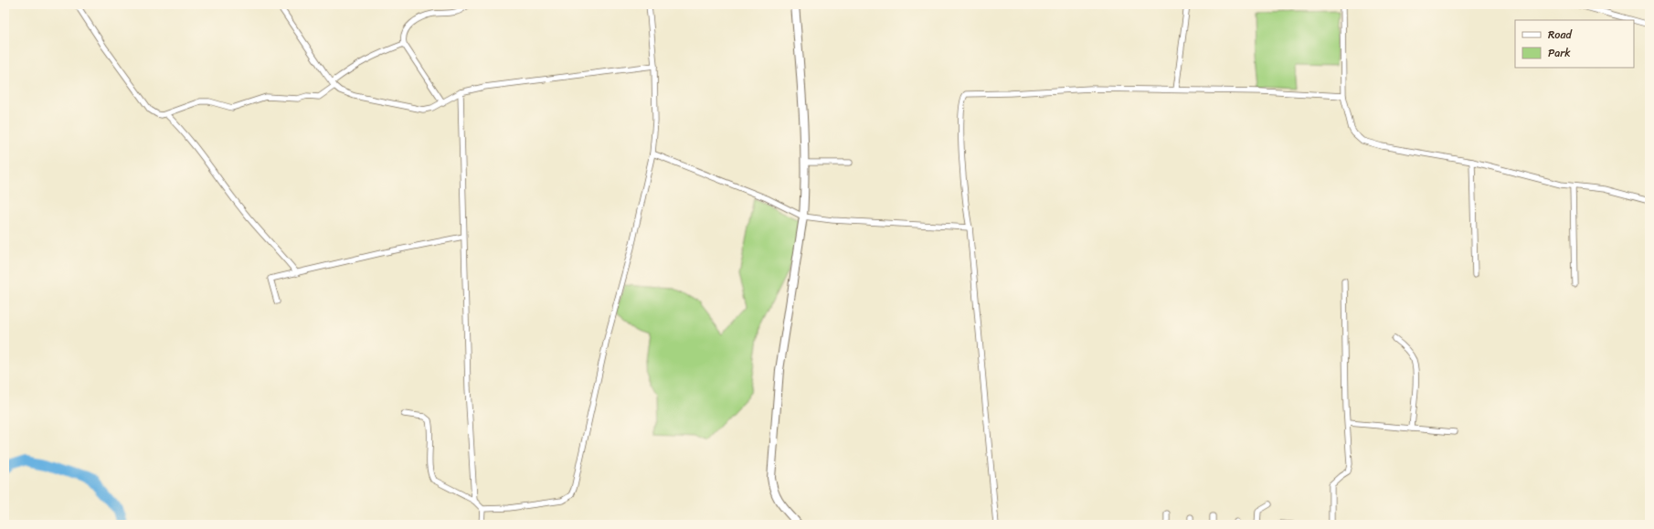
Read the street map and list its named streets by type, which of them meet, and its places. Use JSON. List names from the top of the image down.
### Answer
{
  "legend": ["Road", "Park"]
}
